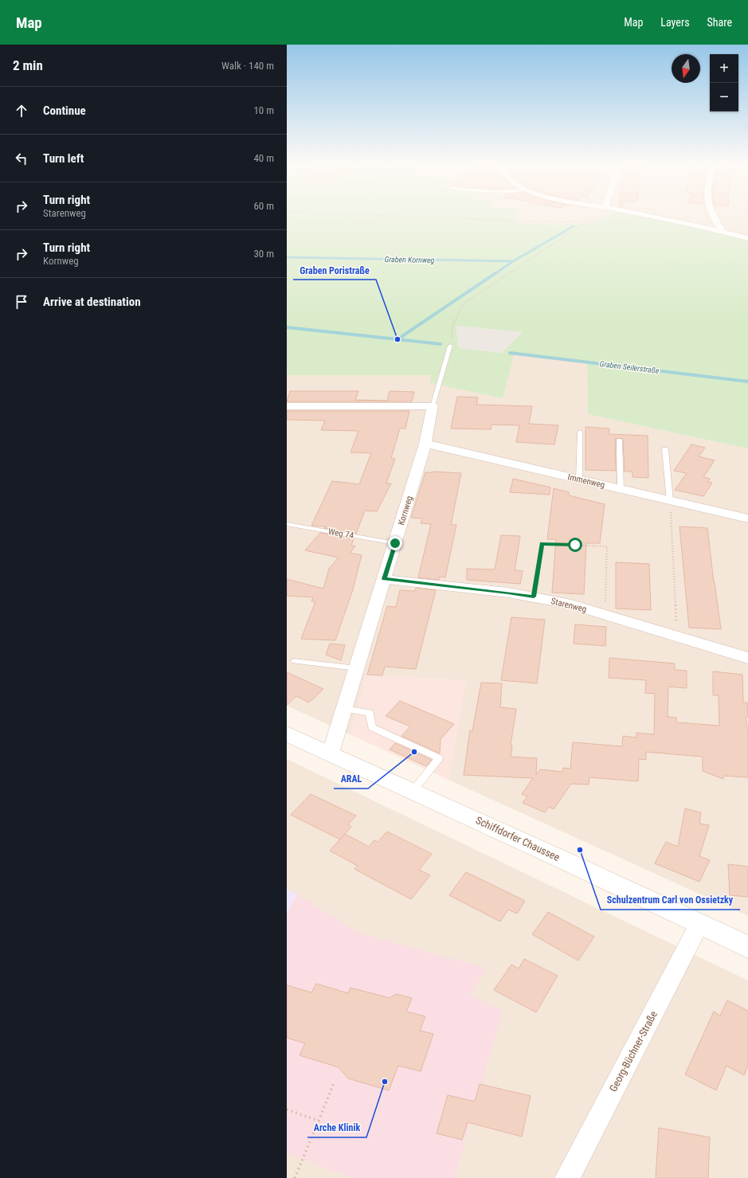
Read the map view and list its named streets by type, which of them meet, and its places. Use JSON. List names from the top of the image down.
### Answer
{
  "streets": {
    "main road": ["Schiffdorfer Chaussee"],
    "street": [
      "Immenweg",
      "Kornweg",
      "Starenweg",
      "Georg-Büchner-Straße"
    ],
    "lane": ["Weg 74"]
  },
  "crossings": [
    ["Immenweg", "Kornweg"],
    ["Kornweg", "Weg 74"],
    ["Kornweg", "Starenweg"],
    ["Kornweg", "Schiffdorfer Chaussee"],
    ["Schiffdorfer Chaussee", "Georg-Büchner-Straße"]
  ],
  "water": ["Graben Kornweg", "Graben Seilerstraße"],
  "places": [
    "Graben Poristraße",
    "ARAL",
    "Schulzentrum Carl von Ossietzky",
    "Arche Klinik"
  ],
  "north": "bottom",
  "page": {
    "header": "Map",
    "nav": ["Map", "Layers", "Share"],
    "heading": ["2 min", "Walk · 140 m"],
    "map_buttons": ["+", "−"],
    "list": [
      ["Continue", "10 m"],
      ["Turn left", "40 m"],
      ["Turn right", "Starenweg", "60 m"],
      ["Turn right", "Kornweg", "30 m"],
      "Arrive at destination"
    ]
  }
}
